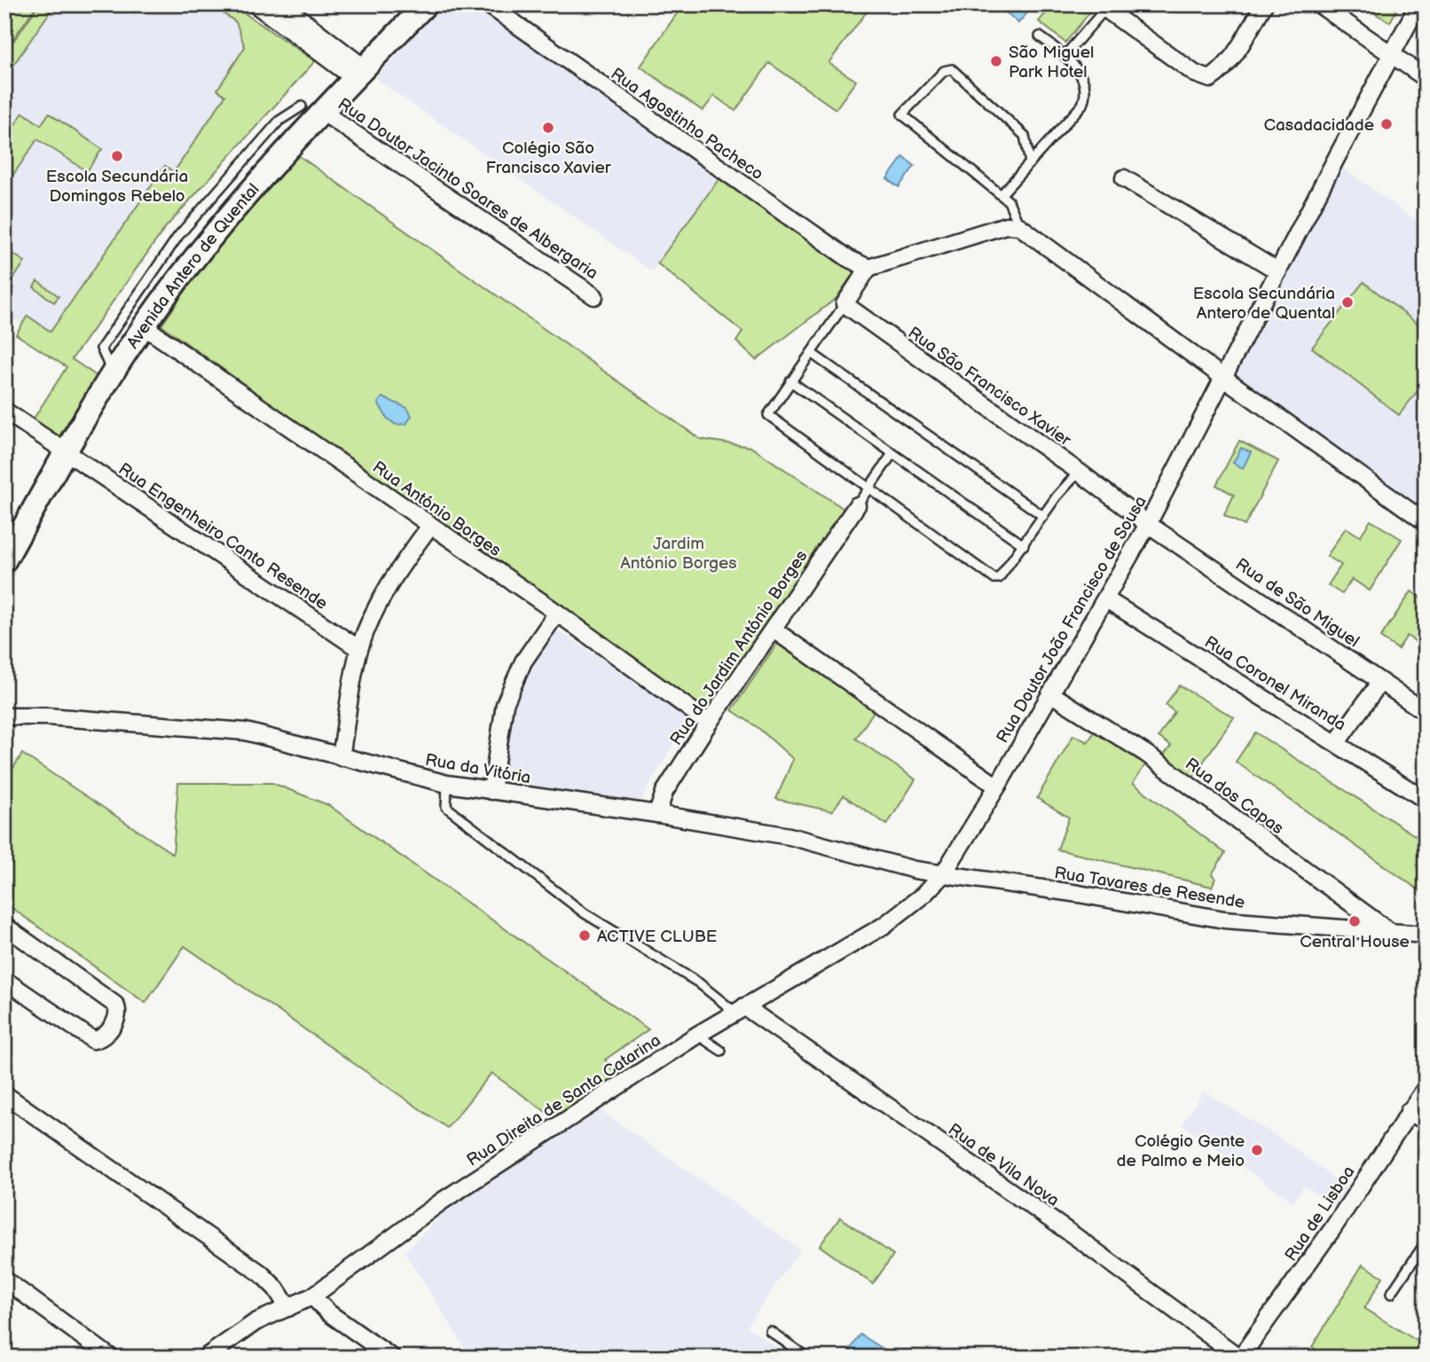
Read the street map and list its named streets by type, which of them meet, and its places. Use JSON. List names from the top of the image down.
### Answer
{
  "streets": {
    "main road": ["Avenida Antero de Quental"],
    "street": [
      "Rua Agostinho Pacheco",
      "Rua Doutor Jacinto Soares de Albergaria",
      "Rua São Francisco Xavier",
      "Rua António Borges",
      "Rua Engenheiro Canto Resende",
      "Rua de São Miguel",
      "Rua Doutor João Francisco de Sousa",
      "Rua do Jardim António Borges",
      "Rua Coronel Miranda",
      "Rua da Vitória",
      "Rua dos Capas",
      "Rua Tavares de Resende",
      "Rua Direita de Santa Catarina",
      "Rua de Vila Nova",
      "Rua de Lisboa"
    ]
  },
  "crossings": [
    ["Rua Doutor Jacinto Soares de Albergaria", "Avenida Antero de Quental"],
    ["Avenida Antero de Quental", "Rua António Borges"],
    ["Avenida Antero de Quental", "Rua Engenheiro Canto Resende"],
    ["Rua São Francisco Xavier", "Rua de São Miguel"],
    ["Rua São Francisco Xavier", "Rua Doutor João Francisco de Sousa"],
    ["Rua António Borges", "Rua do Jardim António Borges"],
    ["Rua de São Miguel", "Rua Doutor João Francisco de Sousa"],
    ["Rua Doutor João Francisco de Sousa", "Rua Coronel Miranda"],
    ["Rua Doutor João Francisco de Sousa", "Rua da Vitória"],
    ["Rua Doutor João Francisco de Sousa", "Rua dos Capas"],
    ["Rua Doutor João Francisco de Sousa", "Rua Tavares de Resende"],
    ["Rua Doutor João Francisco de Sousa", "Rua Direita de Santa Catarina"],
    ["Rua do Jardim António Borges", "Rua da Vitória"],
    ["Rua da Vitória", "Rua Tavares de Resende"],
    ["Rua da Vitória", "Rua Direita de Santa Catarina"],
    ["Rua dos Capas", "Rua Tavares de Resende"],
    ["Rua Tavares de Resende", "Rua Direita de Santa Catarina"],
    ["Rua Direita de Santa Catarina", "Rua de Vila Nova"],
    ["Rua de Vila Nova", "Rua de Lisboa"]
  ],
  "parks": ["Jardim António Borges"],
  "places": [
    "São Miguel Park Hotel",
    "Casadacidade",
    "Colégio São Francisco Xavier",
    "Escola Secundária Domingos Rebelo",
    "Escola Secundária Antero de Quental",
    "Central House",
    "ACTIVE CLUBE",
    "Colégio Gente de Palmo e Meio"
  ]
}
